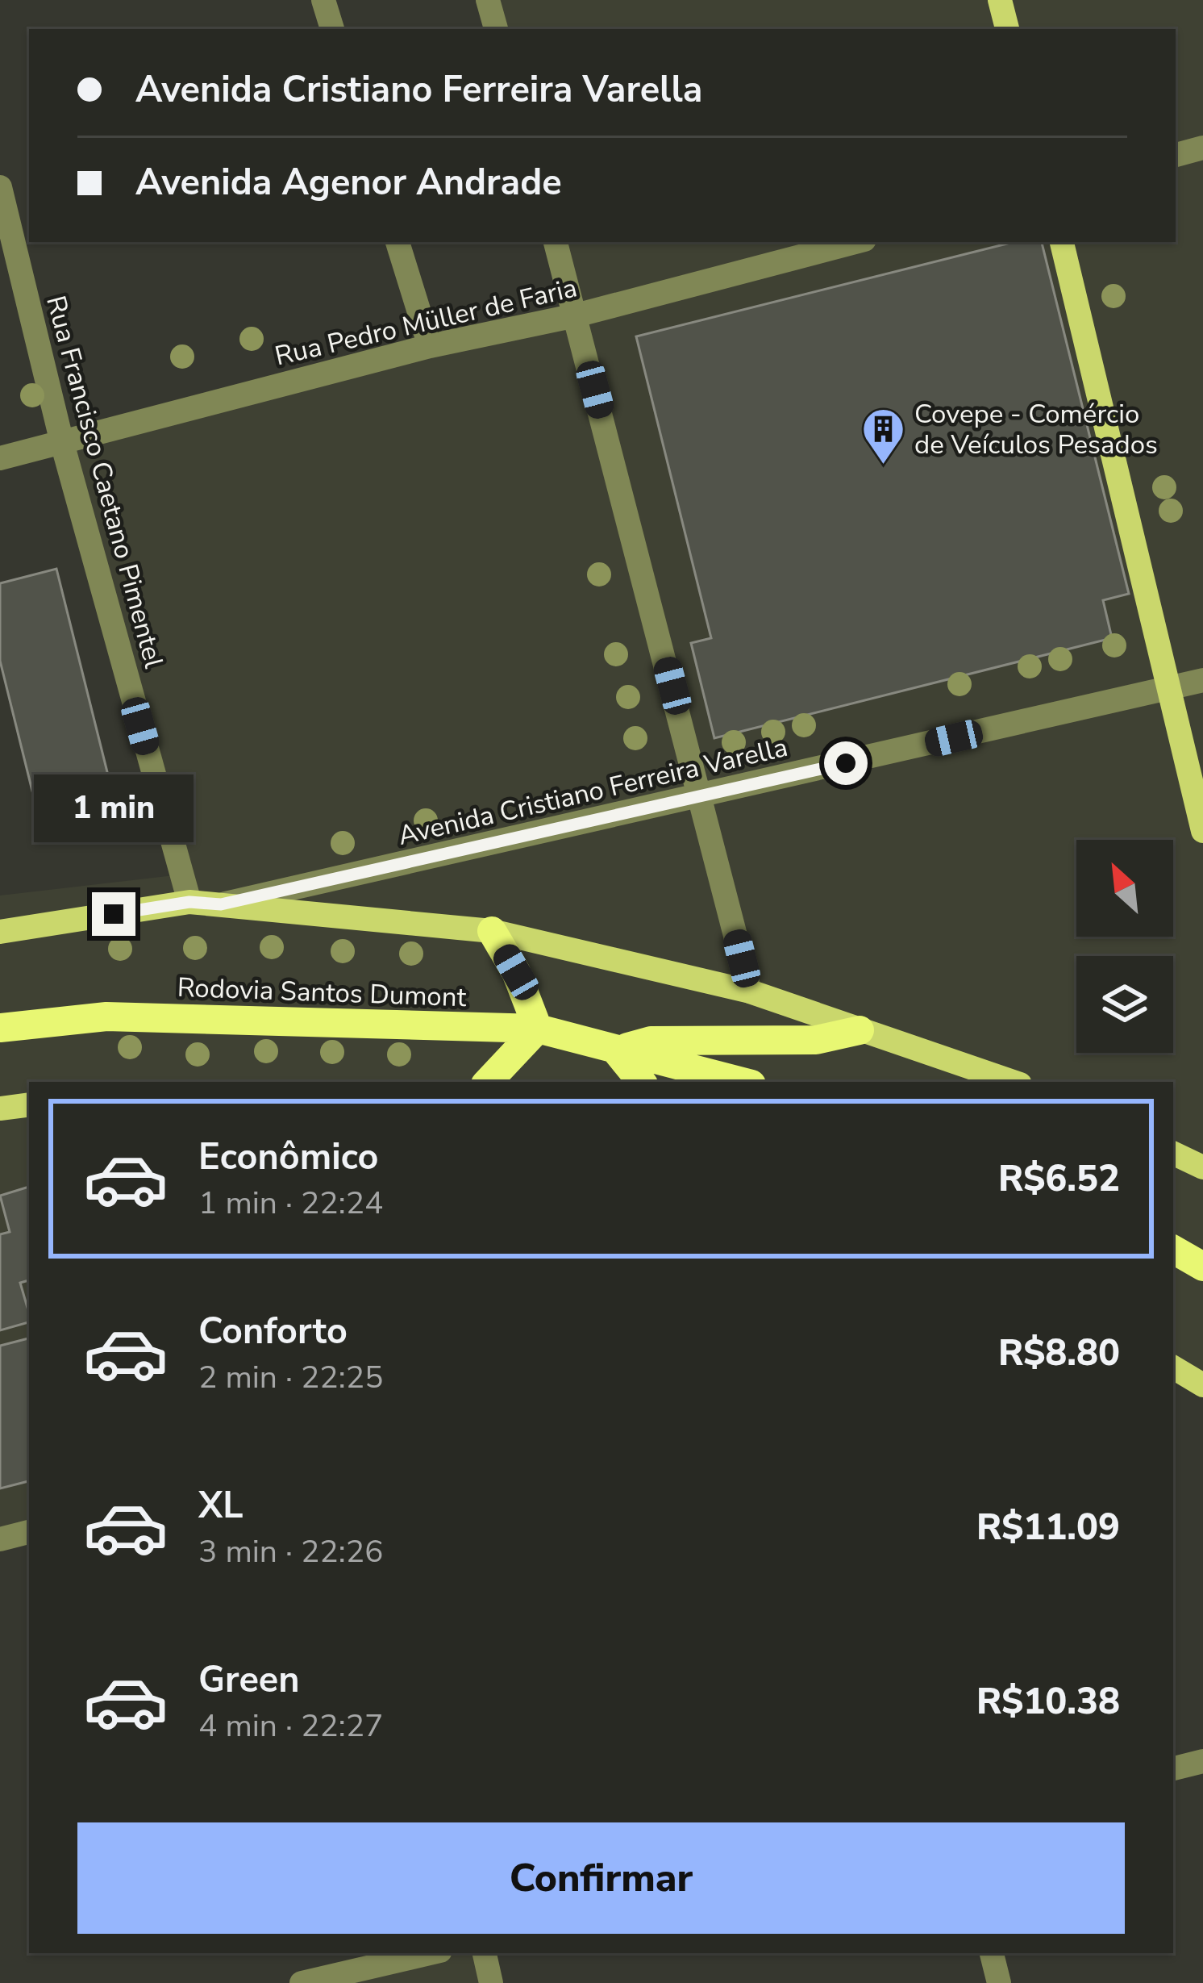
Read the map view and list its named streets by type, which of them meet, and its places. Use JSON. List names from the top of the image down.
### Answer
{
  "streets": {
    "highway": ["Rodovia Santos Dumont"],
    "street": ["Rua Pedro Müller de Faria", "Rua Francisco Caetano Pimentel", "Avenida Cristiano Ferreira Varella"]
  },
  "crossings": [
    ["Rua Pedro Müller de Faria", "Rua Francisco Caetano Pimentel"]
  ],
  "places": {
    "building": ["Covepe - Comércio de Veículos Pesados"]
  },
  "north": "top left",
  "page": {
    "banner": ["Avenida Cristiano Ferreira Varella", "Avenida Agenor Andrade"],
    "bubble": "1 min",
    "list": [
      {
        "name": "Econômico",
        "note": "1 min · 22:24",
        "value": "R$6.52"
      },
      {
        "name": "Conforto",
        "note": "2 min · 22:25",
        "value": "R$8.80"
      },
      {
        "name": "XL",
        "note": "3 min · 22:26",
        "value": "R$11.09"
      },
      {
        "name": "Green",
        "note": "4 min · 22:27",
        "value": "R$10.38"
      }
    ],
    "buttons": "Confirmar"
  }
}
